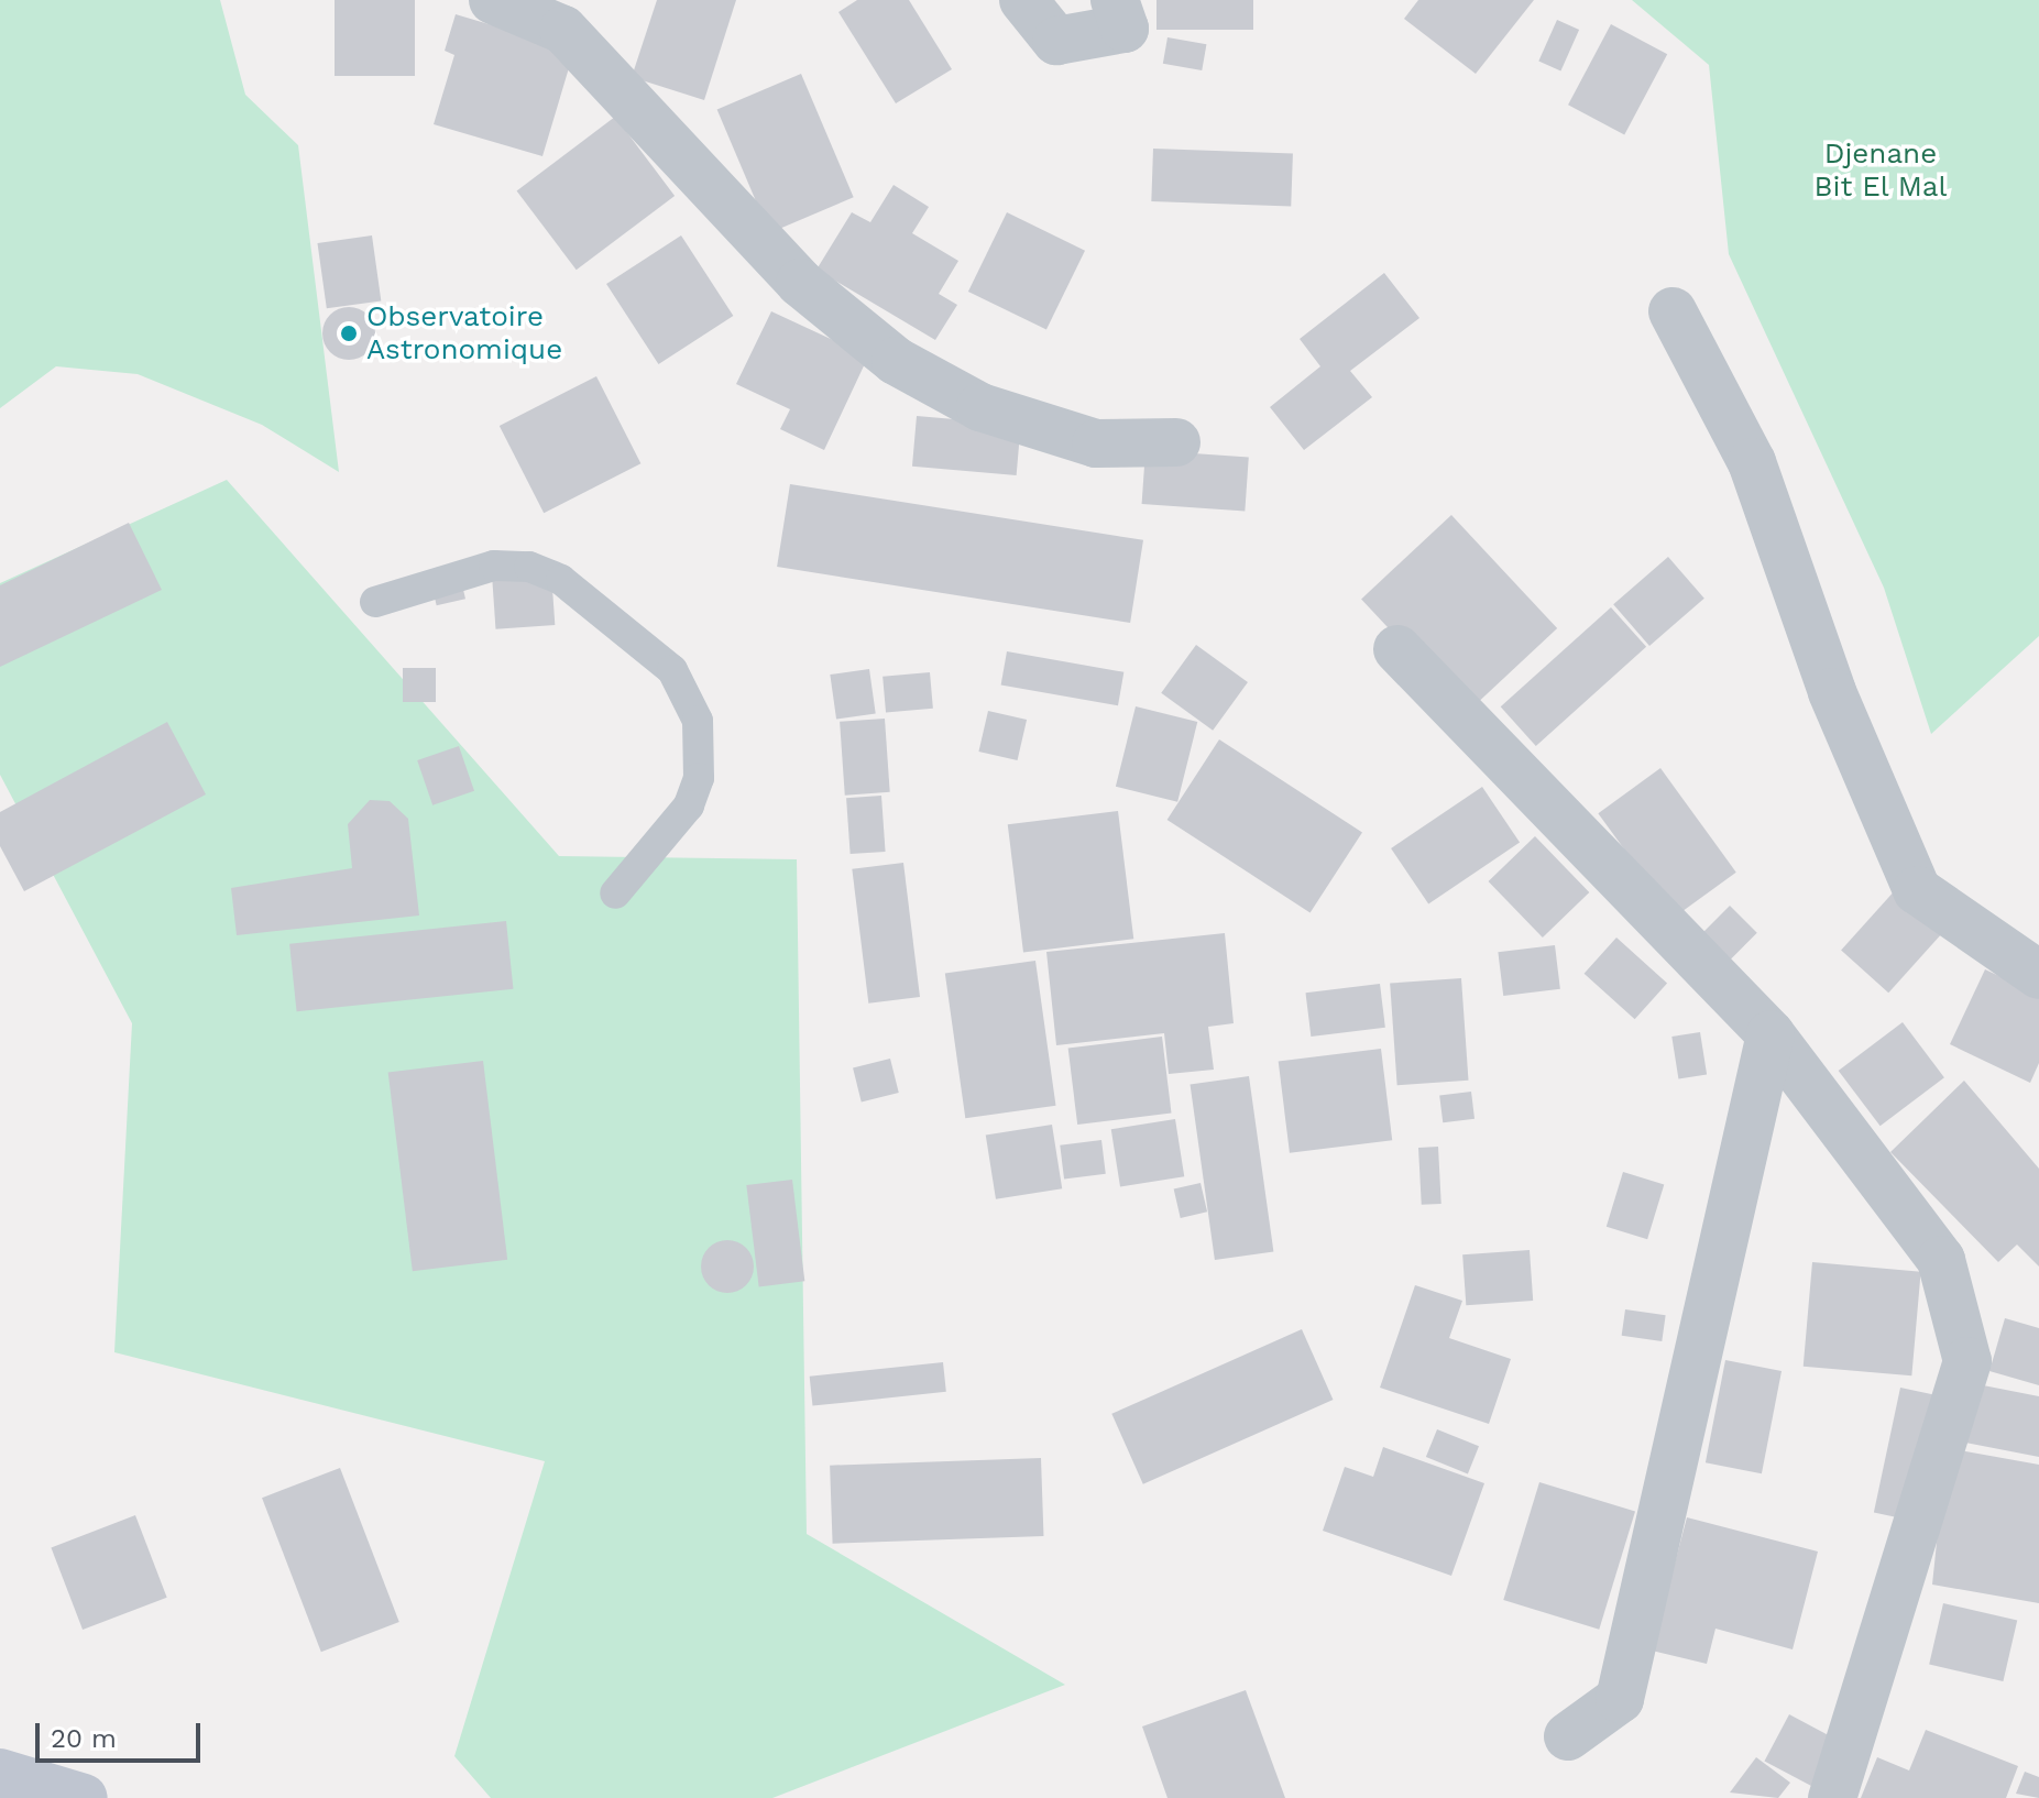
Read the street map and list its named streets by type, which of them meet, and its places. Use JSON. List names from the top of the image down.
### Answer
{
  "parks": ["Djenane Bit El Mal"],
  "places": ["Observatoire Astronomique"],
  "scale_bar": "20 m"
}
